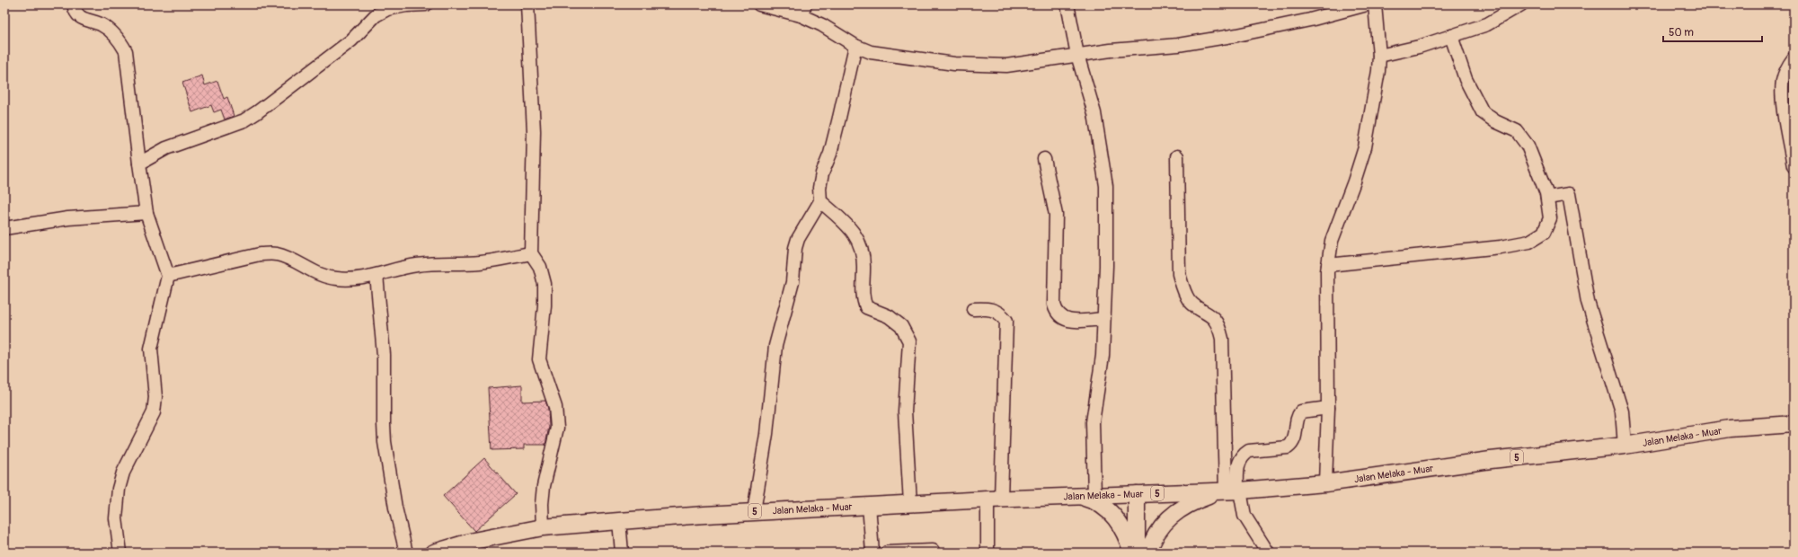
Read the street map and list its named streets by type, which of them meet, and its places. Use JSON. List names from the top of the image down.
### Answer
{
  "streets": {
    "main road": ["Jalan Melaka - Muar", "5"]
  },
  "scale_bar": "50 m"
}
